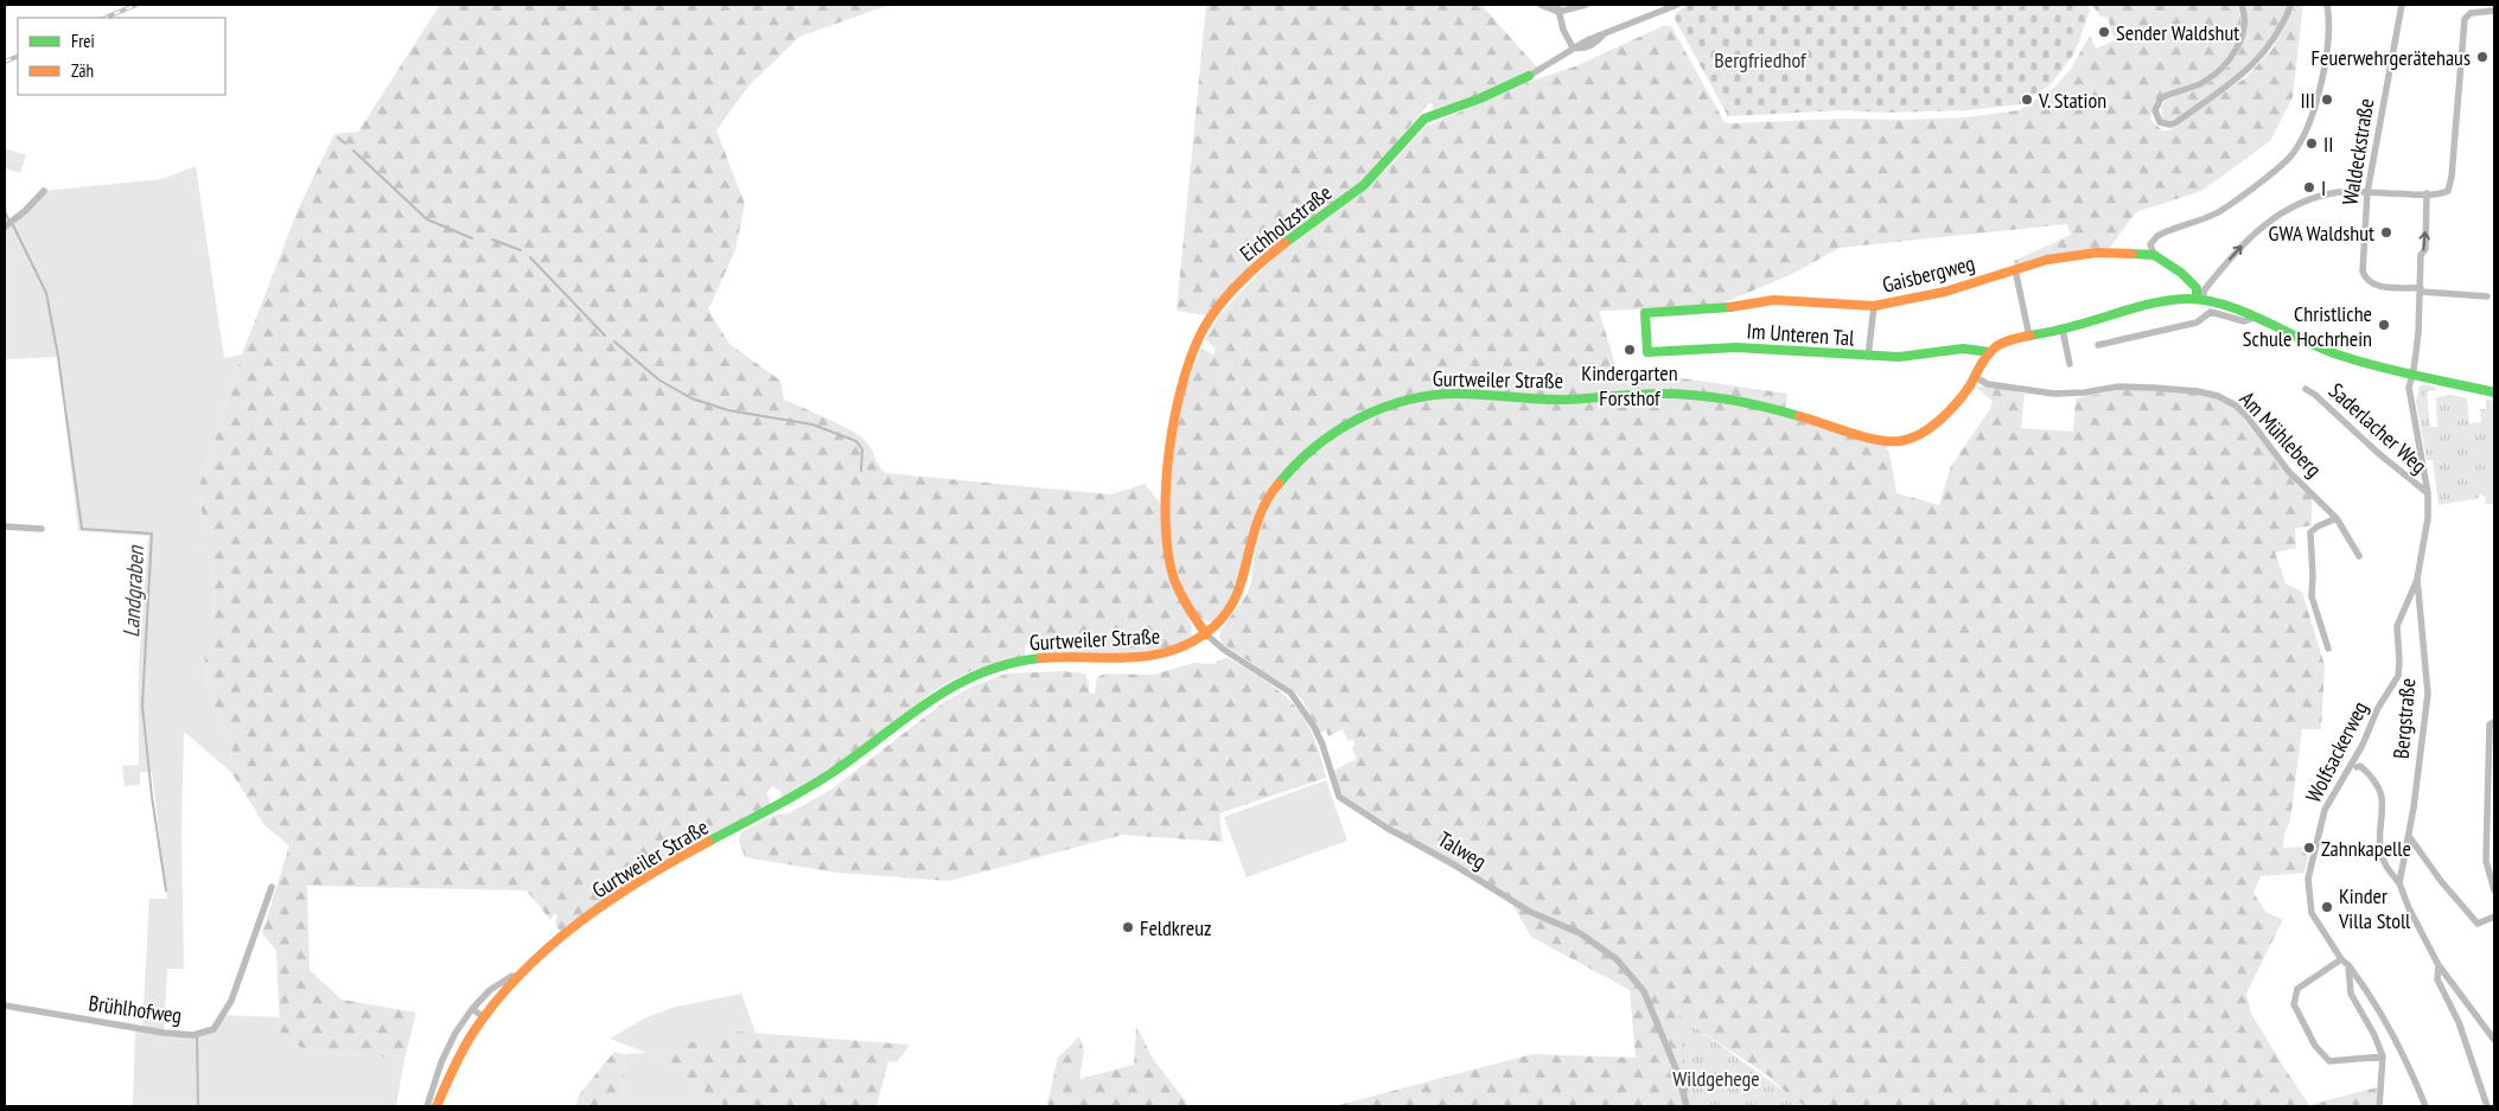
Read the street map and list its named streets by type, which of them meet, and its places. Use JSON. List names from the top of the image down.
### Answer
{
  "streets": {
    "main road": [
      "Eichholzstraße",
      "Gaisbergweg",
      "Im Unteren Tal",
      "Gurtweiler Straße"
    ],
    "street": [
      "Waldeckstraße",
      "Saderlacher Weg",
      "Am Mühleberg",
      "Bergstraße",
      "Wolfsackerweg",
      "Talweg",
      "Brühlhofweg"
    ]
  },
  "crossings": [
    ["Waldeckstraße", "Bergstraße"],
    ["Eichholzstraße", "Gurtweiler Straße"],
    ["Eichholzstraße", "Talweg"],
    ["Gaisbergweg", "Im Unteren Tal"],
    ["Im Unteren Tal", "Gurtweiler Straße"],
    ["Gurtweiler Straße", "Am Mühleberg"],
    ["Gurtweiler Straße", "Talweg"],
    ["Saderlacher Weg", "Bergstraße"],
    ["Bergstraße", "Wolfsackerweg"]
  ],
  "water": ["Landgraben"],
  "parks": ["Bergfriedhof", "Wildgehege"],
  "places": [
    "Sender Waldshut",
    "Feuerwehrgerätehaus",
    "V. Station",
    "III",
    "II",
    "I",
    "GWA Waldshut",
    "Christliche Schule Hochrhein",
    "Kindergarten Forsthof",
    "Zahnkapelle",
    "Kinder Villa Stoll",
    "Feldkreuz"
  ],
  "legend": ["Frei", "Zäh"]
}
